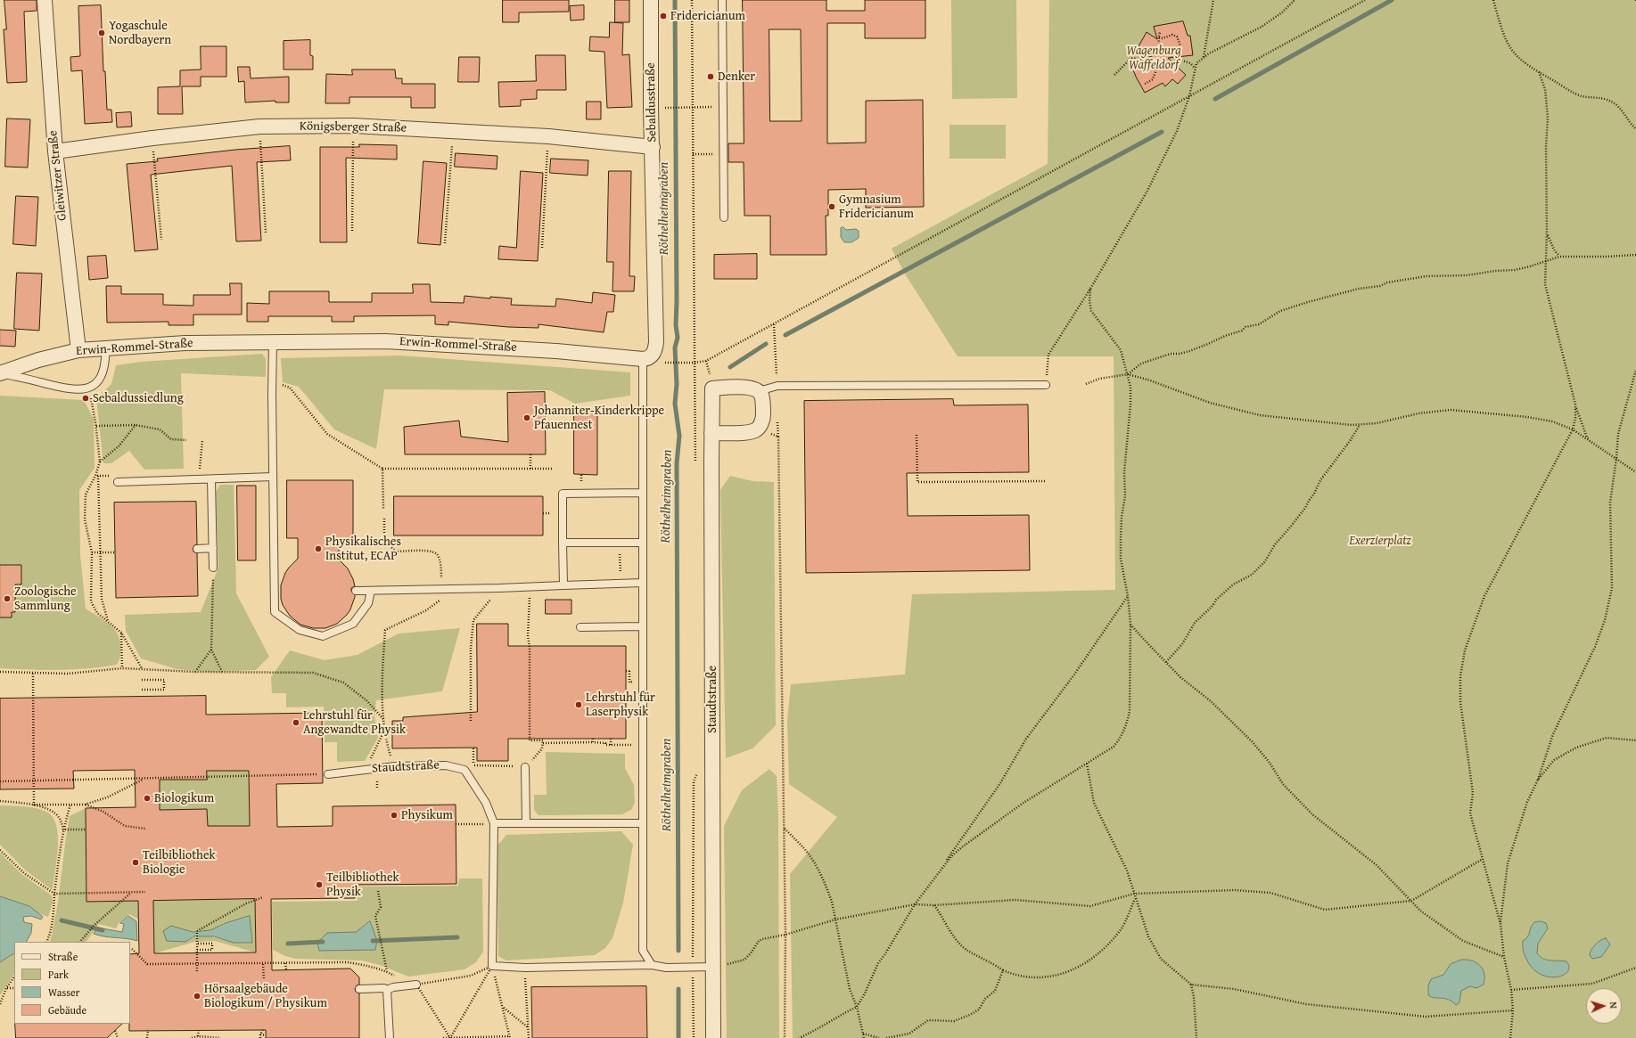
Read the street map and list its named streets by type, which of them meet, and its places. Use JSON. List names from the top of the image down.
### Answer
{
  "streets": {
    "street": [
      "Sebaldusstraße",
      "Königsberger Straße",
      "Gleiwitzer Straße",
      "Erwin-Rommel-Straße",
      "Staudtstraße"
    ]
  },
  "crossings": [
    ["Sebaldusstraße", "Königsberger Straße"],
    ["Sebaldusstraße", "Erwin-Rommel-Straße"],
    ["Königsberger Straße", "Gleiwitzer Straße"],
    ["Gleiwitzer Straße", "Erwin-Rommel-Straße"]
  ],
  "water": ["Röthelheimgraben"],
  "parks": ["Wagenburg Waffeldorf", "Exerzierplatz"],
  "places": [
    "Fridericianum",
    "Yogaschule Nordbayern",
    "Denker",
    "Gymnasium Fridericianum",
    "Sebaldussiedlung",
    "Johanniter-Kinderkrippe Pfauennest",
    "Physikalisches Institut, ECAP",
    "Zoologische Sammlung",
    "Lehrstuhl für Laserphysik",
    "Lehrstuhl für Angewandte Physik",
    "Biologikum",
    "Physikum",
    "Teilbibliothek Biologie",
    "Teilbibliothek Physik",
    "Hörsaalgebäude Biologikum / Physikum"
  ],
  "legend": [
    "Straße",
    "Park",
    "Wasser",
    "Gebäude"
  ],
  "north": "right"
}
